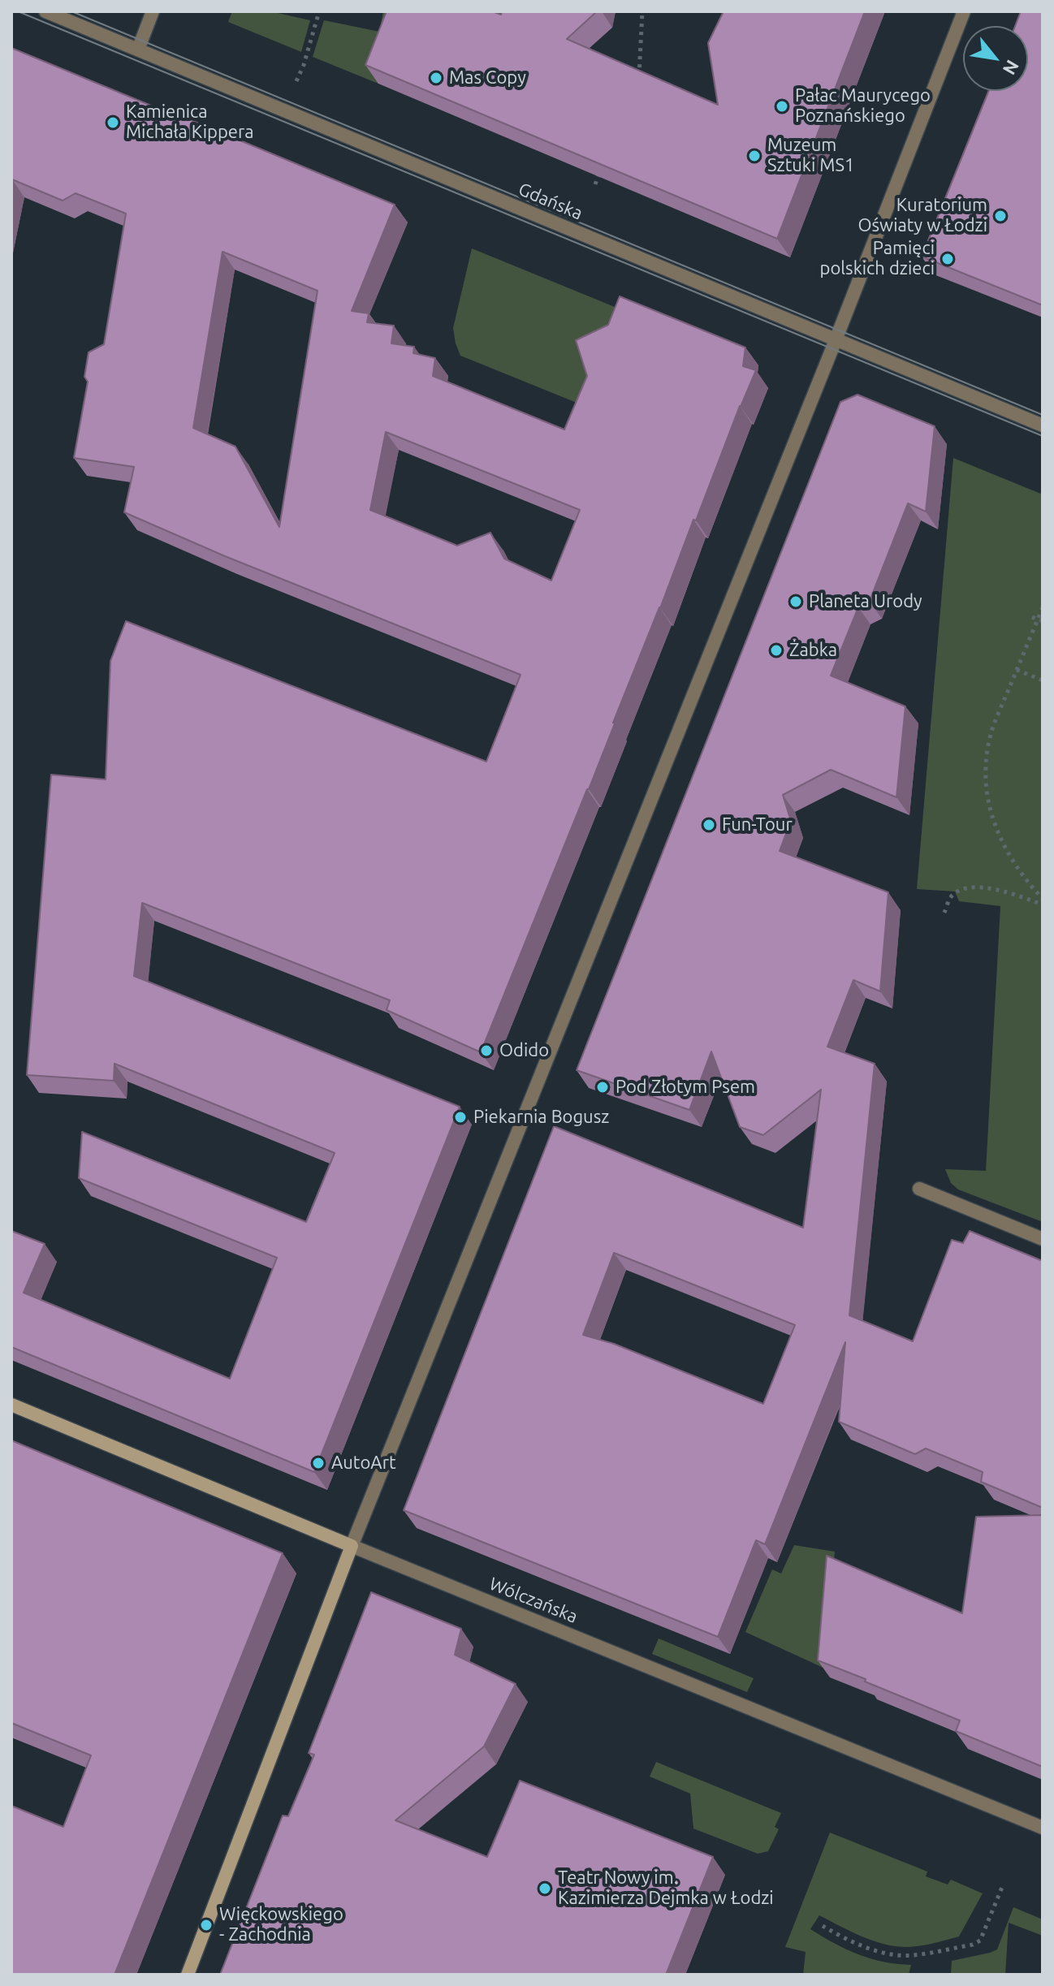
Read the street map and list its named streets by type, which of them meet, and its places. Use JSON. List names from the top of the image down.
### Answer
{
  "streets": {
    "main road": ["Wólczańska"],
    "street": ["Gdańska"]
  },
  "places": [
    "Mas Copy",
    "Pałac Maurycego Poznańskiego",
    "Kamienica Michała Kippera",
    "Muzeum Sztuki MS1",
    "Kuratorium Oświaty w Łodzi",
    "Pamięci polskich dzieci",
    "Planeta Urody",
    "Żabka",
    "Fun-Tour",
    "Odido",
    "Pod Złotym Psem",
    "Piekarnia Bogusz",
    "AutoArt",
    "Teatr Nowy im. Kazimierza Dejmka w Łodzi",
    "Więckowskiego - Zachodnia"
  ],
  "north": "bottom right"
}
